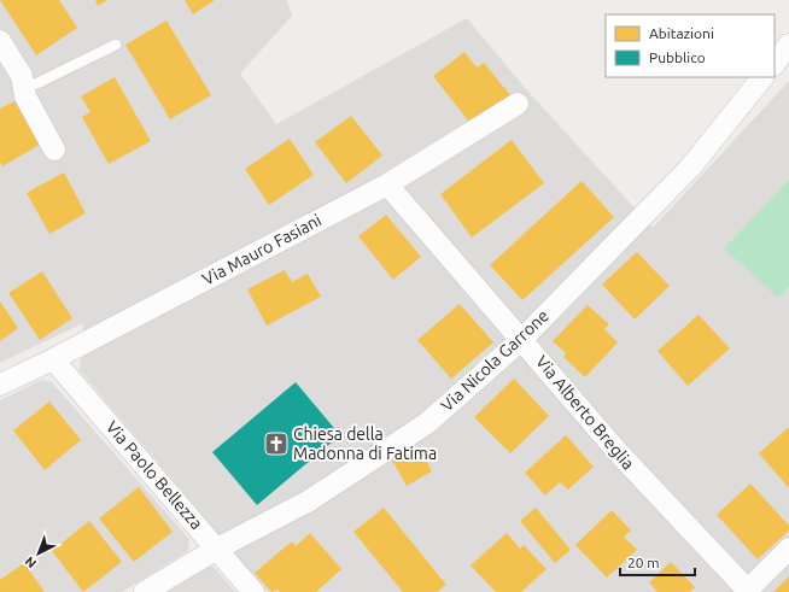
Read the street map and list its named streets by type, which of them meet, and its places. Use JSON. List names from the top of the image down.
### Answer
{
  "streets": {
    "street": [
      "Via Mauro Fasiani",
      "Via Nicola Garrone",
      "Via Alberto Breglia",
      "Via Paolo Bellezza"
    ]
  },
  "crossings": [
    ["Via Mauro Fasiani", "Via Alberto Breglia"],
    ["Via Mauro Fasiani", "Via Paolo Bellezza"],
    ["Via Nicola Garrone", "Via Alberto Breglia"],
    ["Via Nicola Garrone", "Via Paolo Bellezza"]
  ],
  "places": {
    "church": ["Chiesa della Madonna di Fatima"]
  },
  "legend": ["Abitazioni", "Pubblico"],
  "scale_bar": "20 m",
  "north": "bottom left"
}
